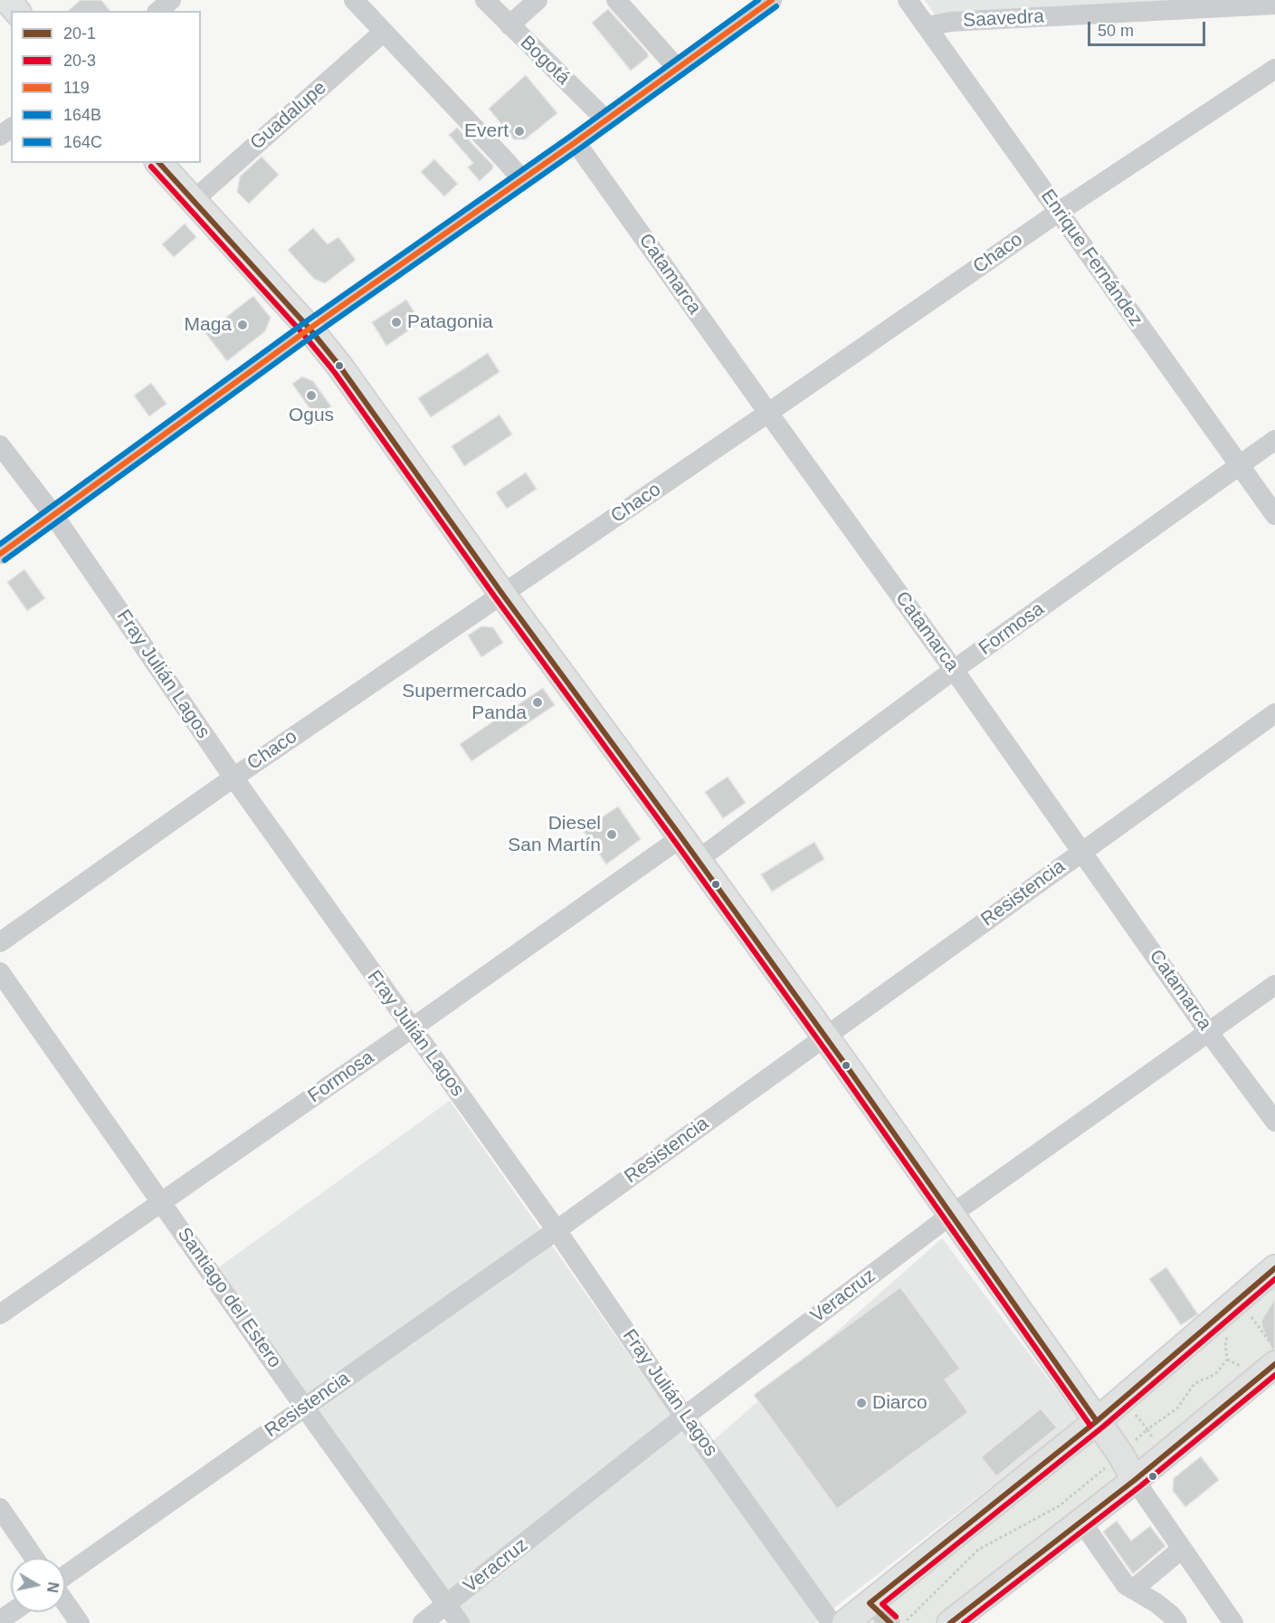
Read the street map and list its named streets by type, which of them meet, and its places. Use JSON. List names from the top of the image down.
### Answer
{
  "streets": {
    "street": [
      "Saavedra",
      "Bogotá",
      "Guadalupe",
      "Chaco",
      "Enrique Fernández",
      "Catamarca",
      "Formosa",
      "Fray Julián Lagos",
      "Resistencia",
      "Veracruz",
      "Santiago del Estero"
    ]
  },
  "crossings": [
    ["Saavedra", "Enrique Fernández"],
    ["Chaco", "Enrique Fernández"],
    ["Chaco", "Catamarca"],
    ["Chaco", "Fray Julián Lagos"],
    ["Enrique Fernández", "Formosa"],
    ["Catamarca", "Formosa"],
    ["Catamarca", "Resistencia"],
    ["Catamarca", "Veracruz"],
    ["Formosa", "Fray Julián Lagos"],
    ["Formosa", "Santiago del Estero"],
    ["Fray Julián Lagos", "Resistencia"],
    ["Fray Julián Lagos", "Veracruz"],
    ["Resistencia", "Santiago del Estero"],
    ["Veracruz", "Santiago del Estero"]
  ],
  "places": [
    "Evert",
    "Patagonia",
    "Maga",
    "Ogus",
    "Supermercado Panda",
    "Diesel San Martín",
    "Diarco"
  ],
  "lines": [
    "transit line 119",
    "transit line 164C",
    "transit line 164B",
    "transit line 20-1",
    "transit line 20-3"
  ],
  "legend": [
    "20-1",
    "20-3",
    "119",
    "164B",
    "164C"
  ],
  "scale_bar": "50 m",
  "north": "right"
}
